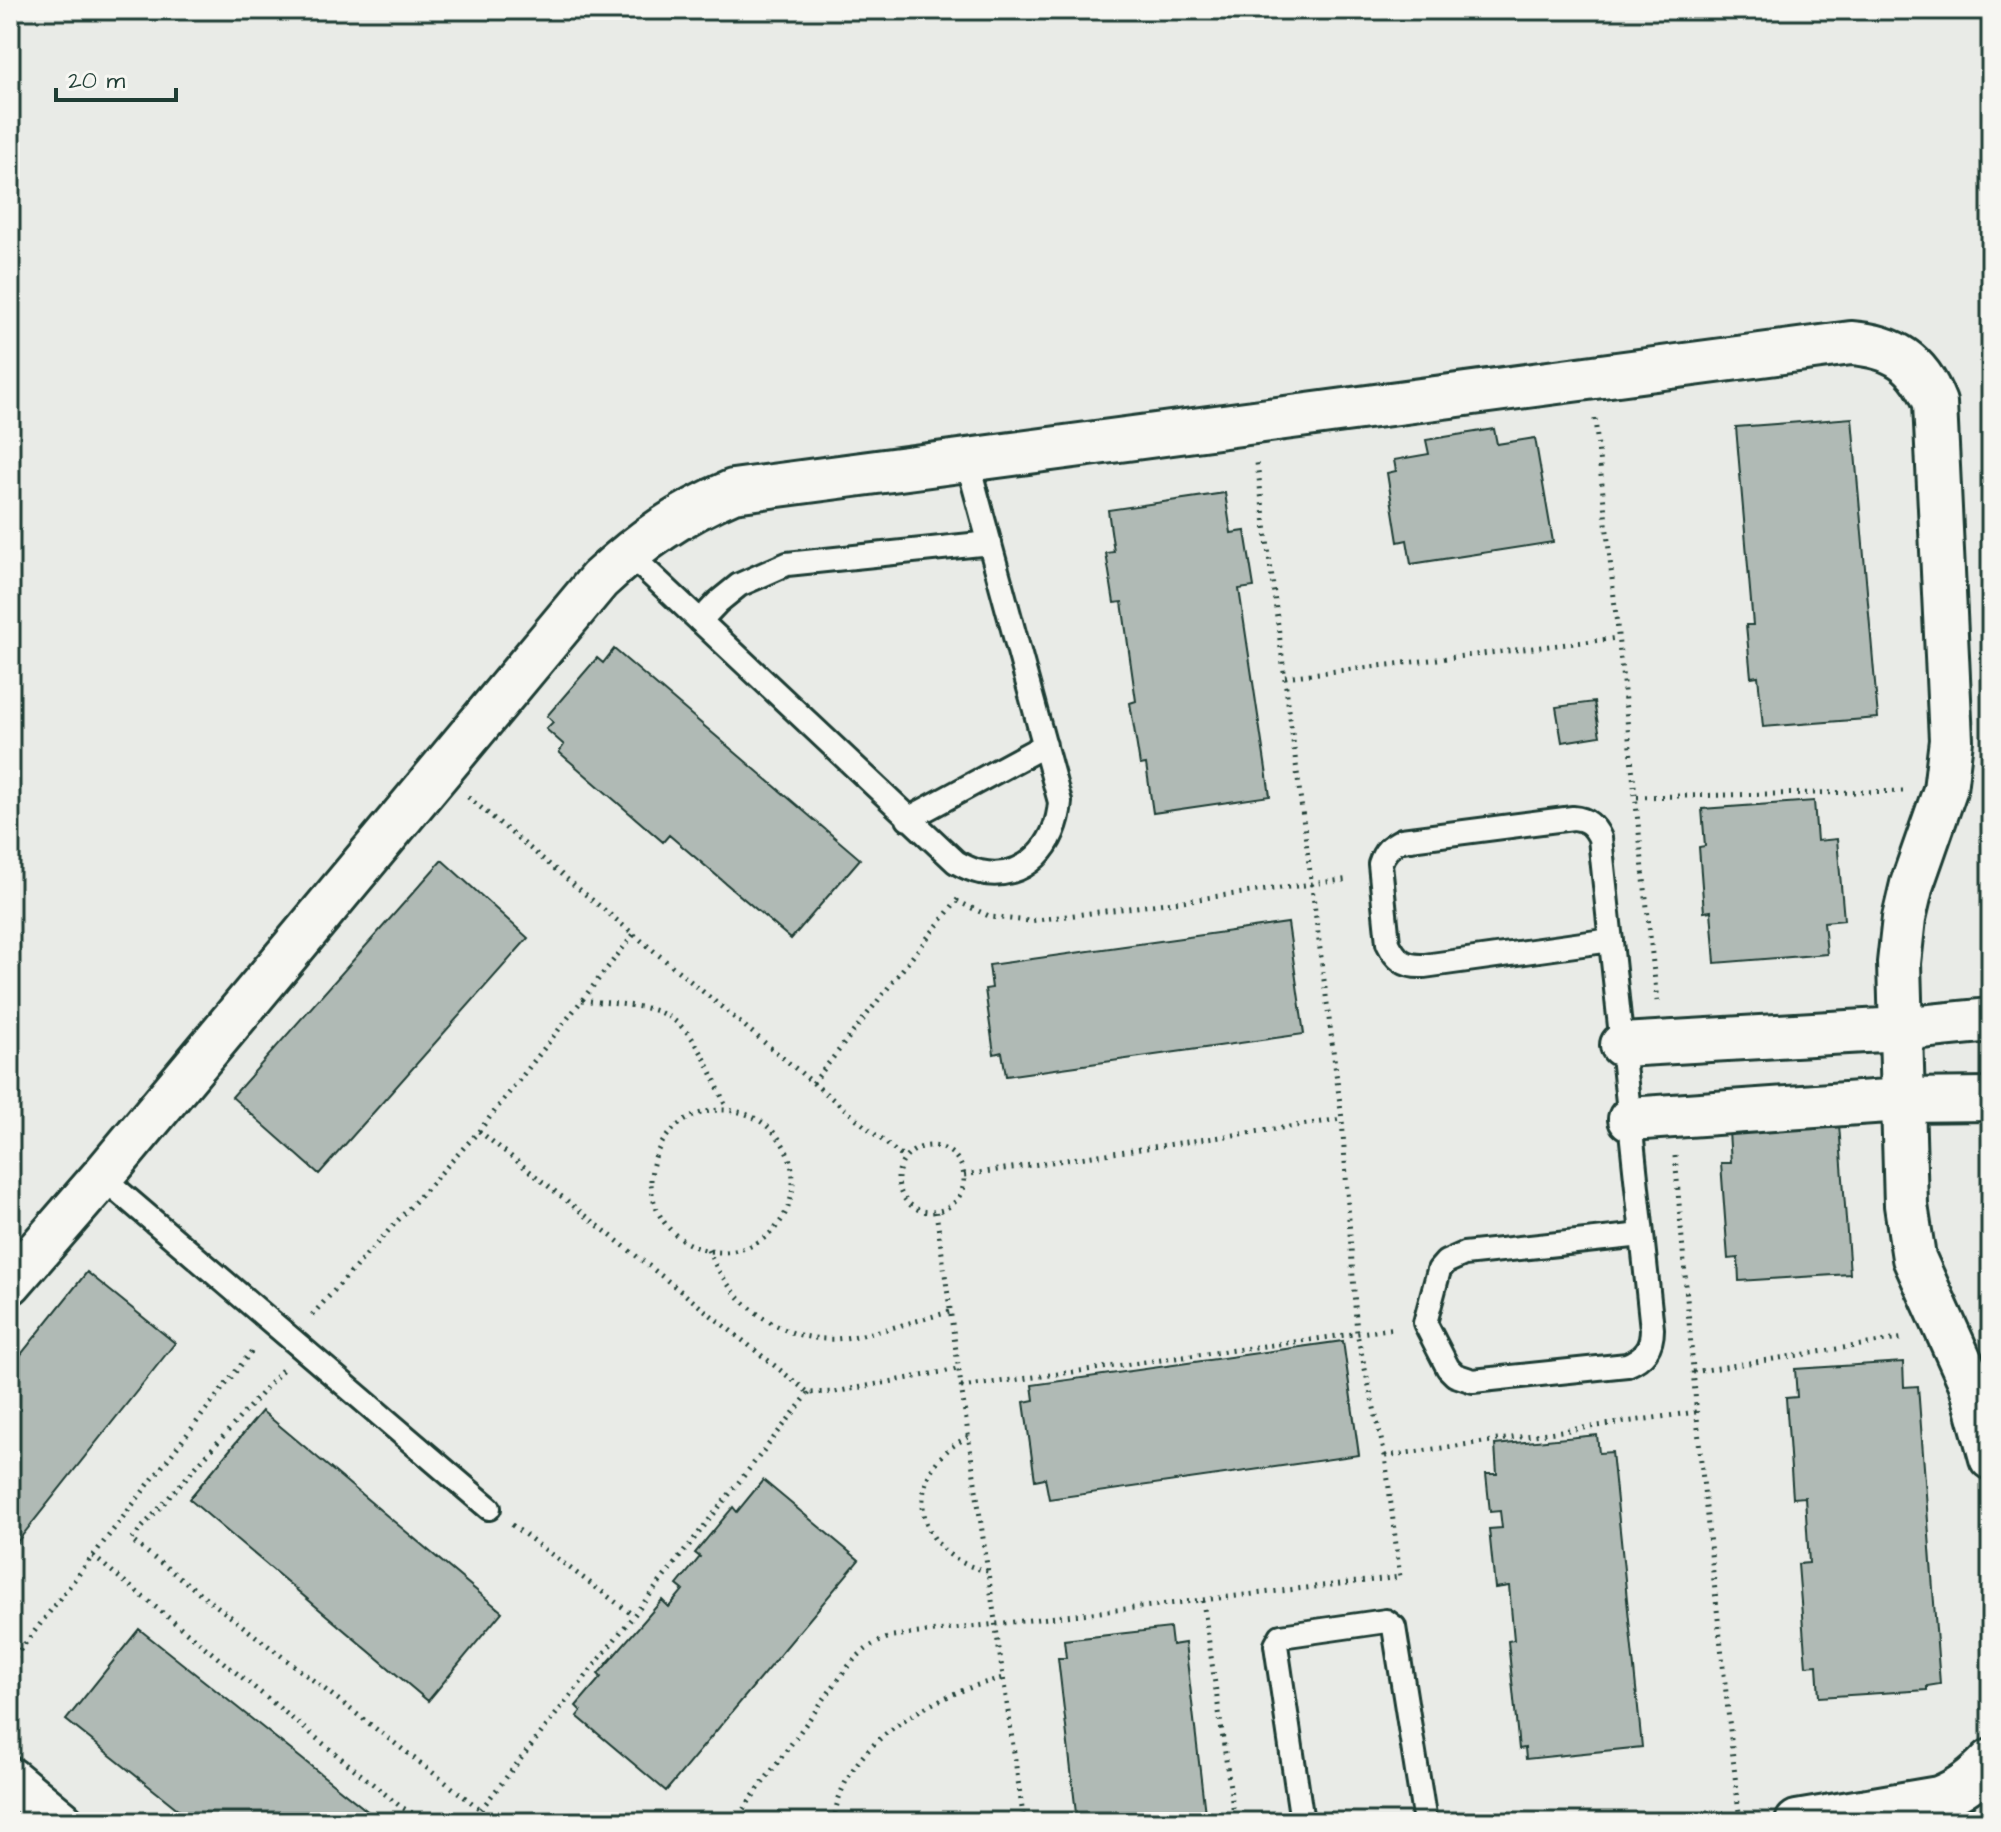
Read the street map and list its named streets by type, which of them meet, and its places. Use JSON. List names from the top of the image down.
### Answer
{
  "scale_bar": "20 m"
}
